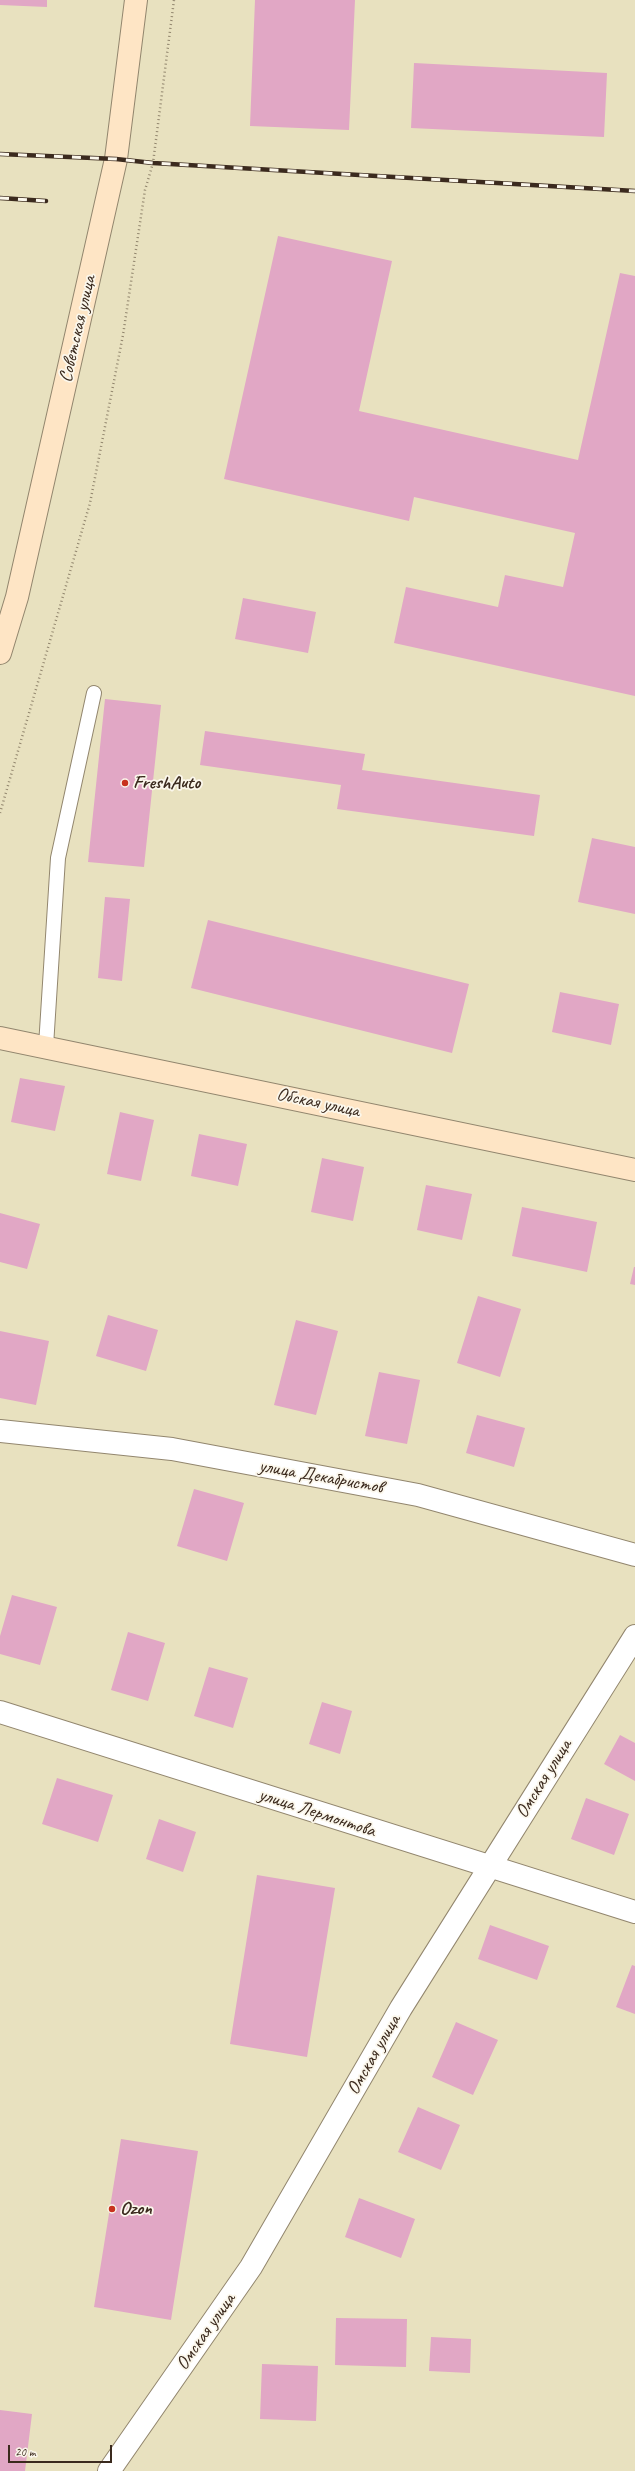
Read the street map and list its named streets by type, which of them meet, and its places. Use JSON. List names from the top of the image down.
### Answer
{
  "streets": {
    "main road": ["Советская улица", "Обская улица"],
    "street": ["улица Декабристов", "Омская улица", "улица Лермонтова"]
  },
  "crossings": [
    ["Омская улица", "улица Лермонтова"]
  ],
  "places": ["FreshAuto", "Ozon"],
  "scale_bar": "20 m"
}
